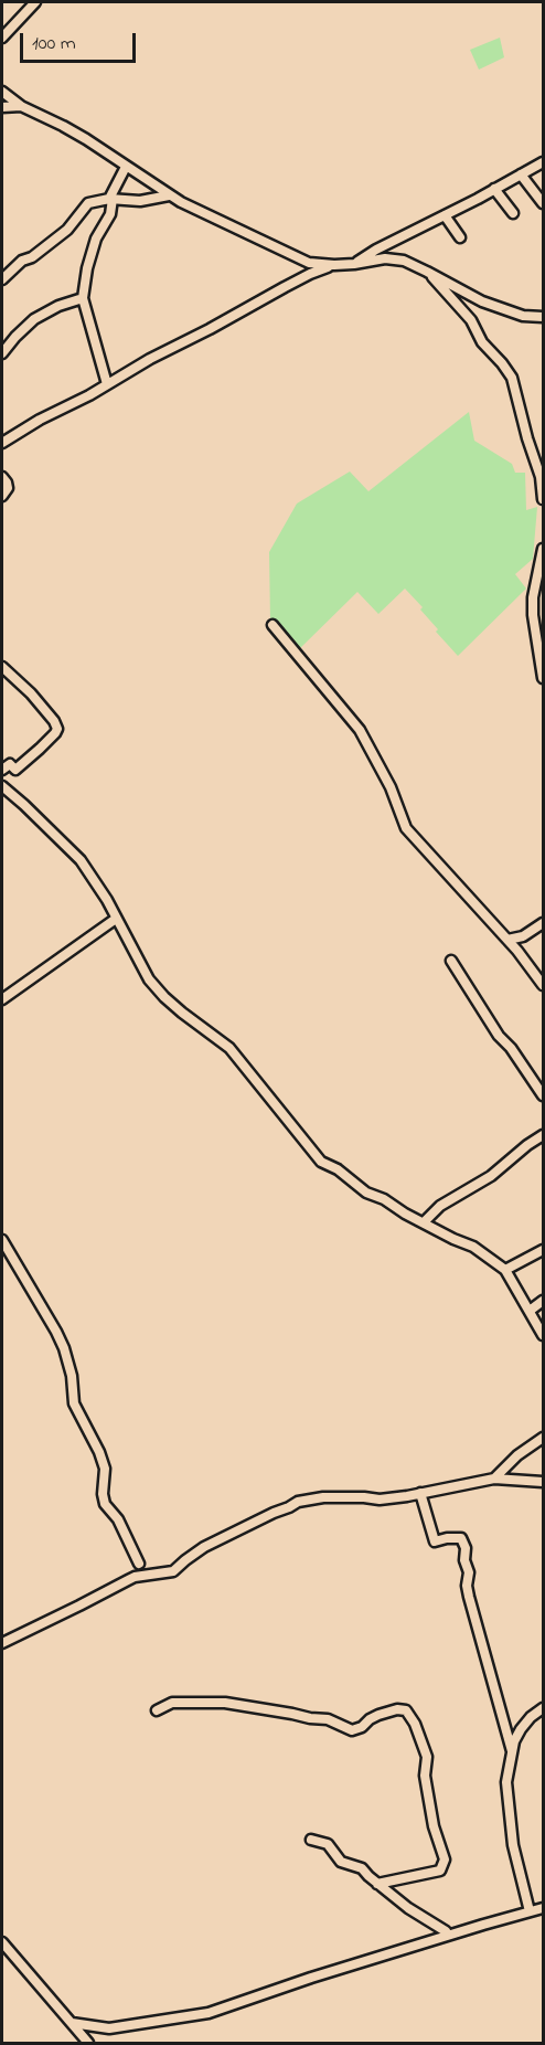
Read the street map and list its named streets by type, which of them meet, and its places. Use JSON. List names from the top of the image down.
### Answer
{
  "scale_bar": "100 m"
}
